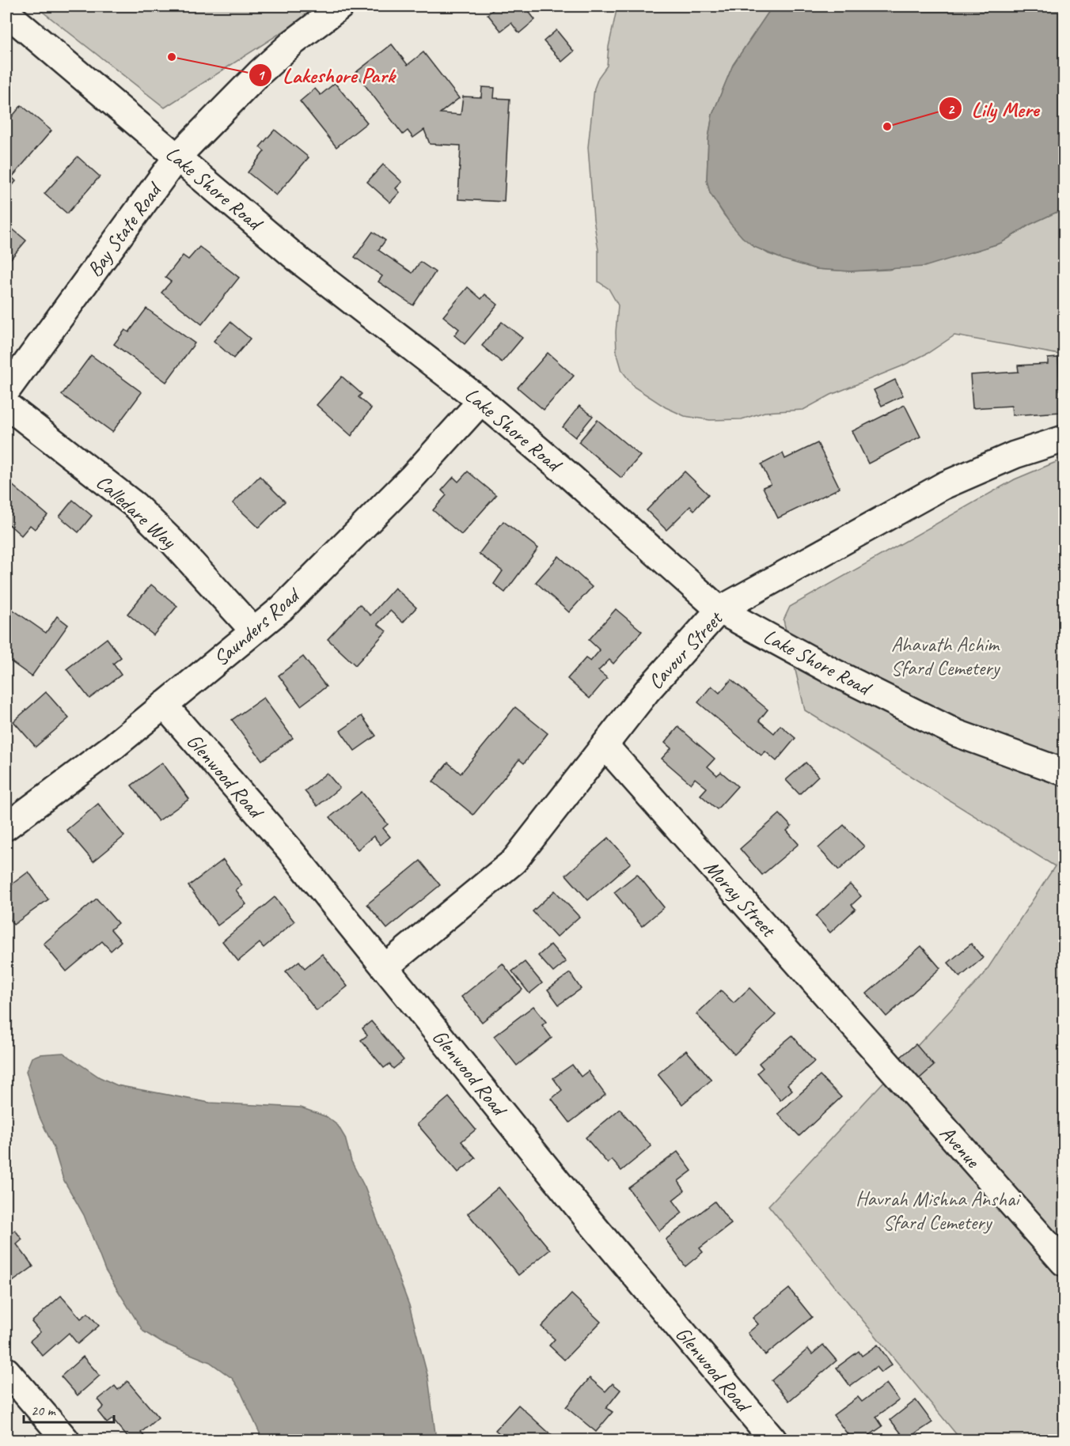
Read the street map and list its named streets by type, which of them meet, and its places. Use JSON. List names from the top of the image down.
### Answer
{
  "streets": {
    "street": [
      "Lake Shore Road",
      "Bay State Road",
      "Calledare Way",
      "Saunders Road",
      "Cavour Street",
      "Glenwood Road",
      "Moray Street",
      "Avenue"
    ]
  },
  "crossings": [
    ["Lake Shore Road", "Bay State Road"],
    ["Lake Shore Road", "Saunders Road"],
    ["Lake Shore Road", "Cavour Street"],
    ["Calledare Way", "Saunders Road"],
    ["Saunders Road", "Glenwood Road"],
    ["Cavour Street", "Glenwood Road"],
    ["Cavour Street", "Moray Street"],
    ["Moray Street", "Avenue"]
  ],
  "parks": ["Ahavath Achim Sfard Cemetery", "Havrah Mishna Anshai Sfard Cemetery"],
  "places": ["Lakeshore Park", "Lily Mere"],
  "scale_bar": "20 m"
}
